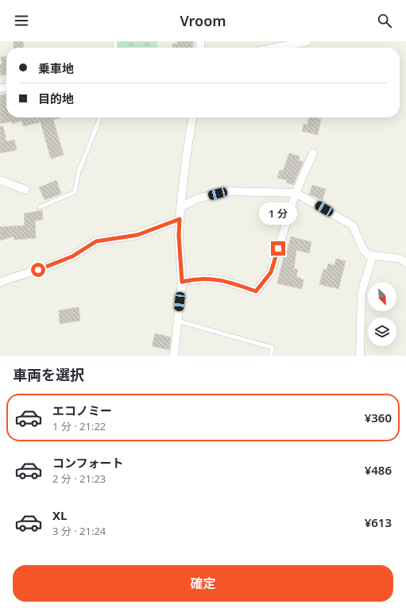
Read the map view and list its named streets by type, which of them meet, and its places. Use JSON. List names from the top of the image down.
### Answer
{
  "north": "bottom right",
  "page": {
    "header": "Vroom",
    "banner": ["乗車地", "目的地"],
    "bubble": "1 分",
    "heading": "車両を選択",
    "list": [
      {
        "name": "エコノミー",
        "note": "1 分 · 21:22",
        "value": "¥360"
      },
      {
        "name": "コンフォート",
        "note": "2 分 · 21:23",
        "value": "¥486"
      },
      {
        "name": "XL",
        "note": "3 分 · 21:24",
        "value": "¥613"
      }
    ],
    "buttons": "確定"
  }
}
